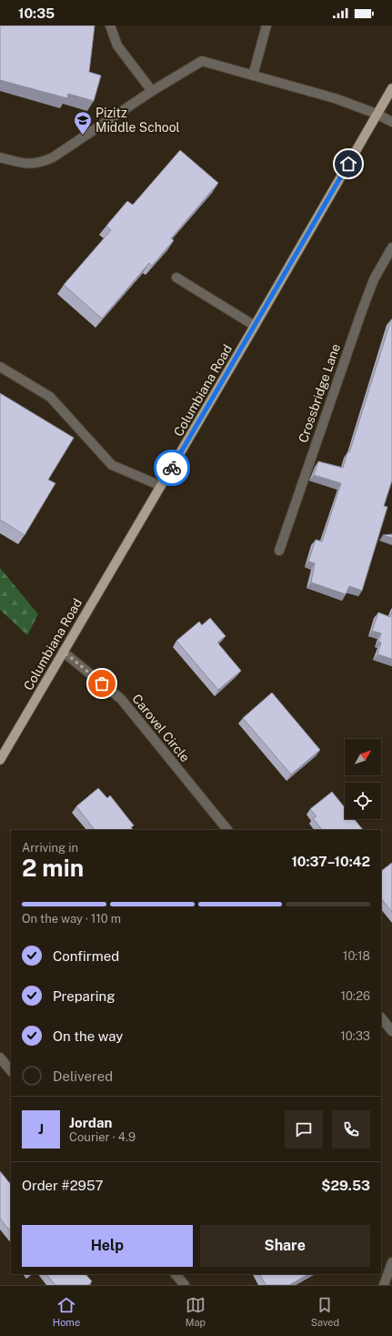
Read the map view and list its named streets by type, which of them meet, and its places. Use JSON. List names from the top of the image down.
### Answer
{
  "streets": {
    "main road": ["Columbiana Road"],
    "street": ["Crossbridge Lane", "Carovel Circle"]
  },
  "crossings": [
    ["Columbiana Road", "Carovel Circle"]
  ],
  "places": {
    "school or university": ["Pizitz Middle School"]
  },
  "north": "top right",
  "page": {
    "status": "10:35",
    "heading": ["2 min", "Arriving in", "10:37–10:42"],
    "panel": [
      "Jordan",
      "Courier · 4.9",
      "Order #2957",
      "$29.53"
    ],
    "bar": "On the way · 110 m",
    "list": [
      ["Confirmed", "10:18"],
      ["Preparing", "10:26"],
      ["On the way", "10:33"],
      "Delivered"
    ],
    "round": "J",
    "buttons": ["Help", "Share"],
    "tabs": ["Home", "Map", "Saved"]
  }
}
